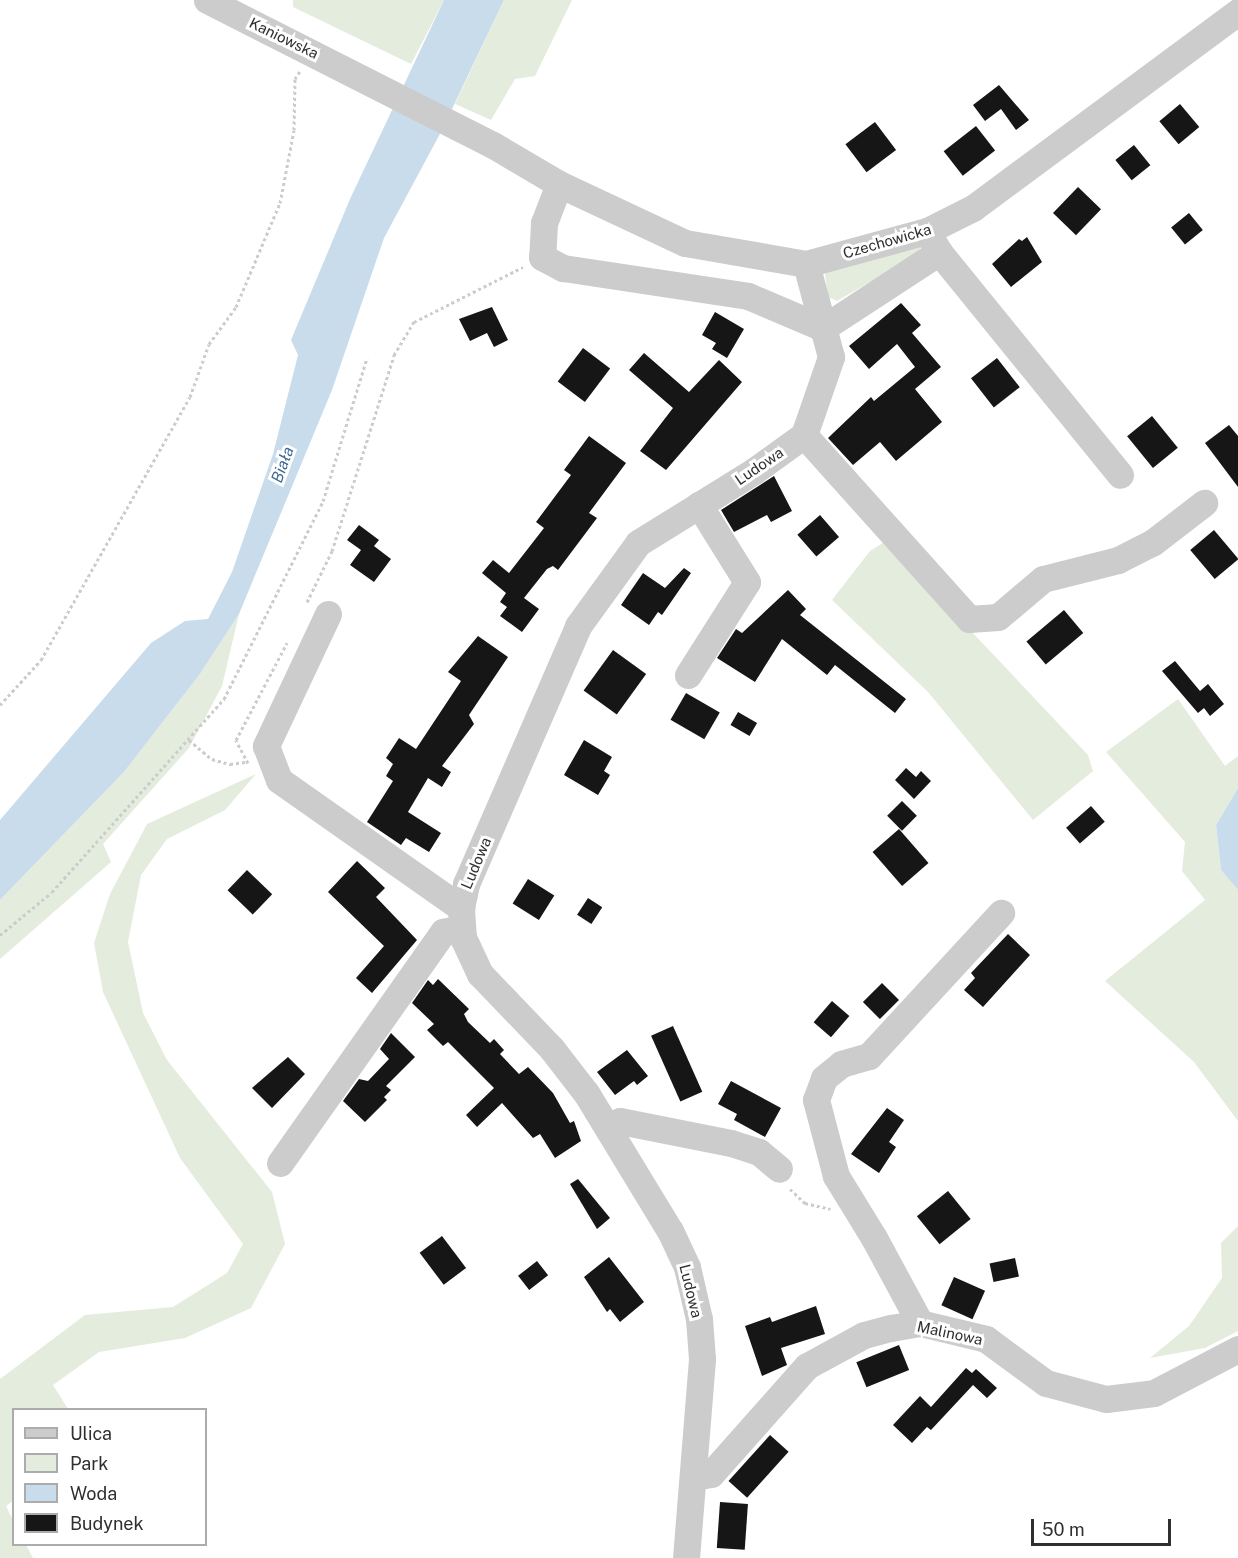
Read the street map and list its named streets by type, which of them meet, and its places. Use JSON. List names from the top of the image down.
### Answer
{
  "streets": {
    "street": [
      "Kaniowska",
      "Czechowicka",
      "Ludowa",
      "Malinowa"
    ]
  },
  "crossings": [
    ["Kaniowska", "Czechowicka"],
    ["Ludowa", "Malinowa"]
  ],
  "water": ["Biała"],
  "legend": [
    "Ulica",
    "Park",
    "Woda",
    "Budynek"
  ],
  "scale_bar": "50 m"
}
